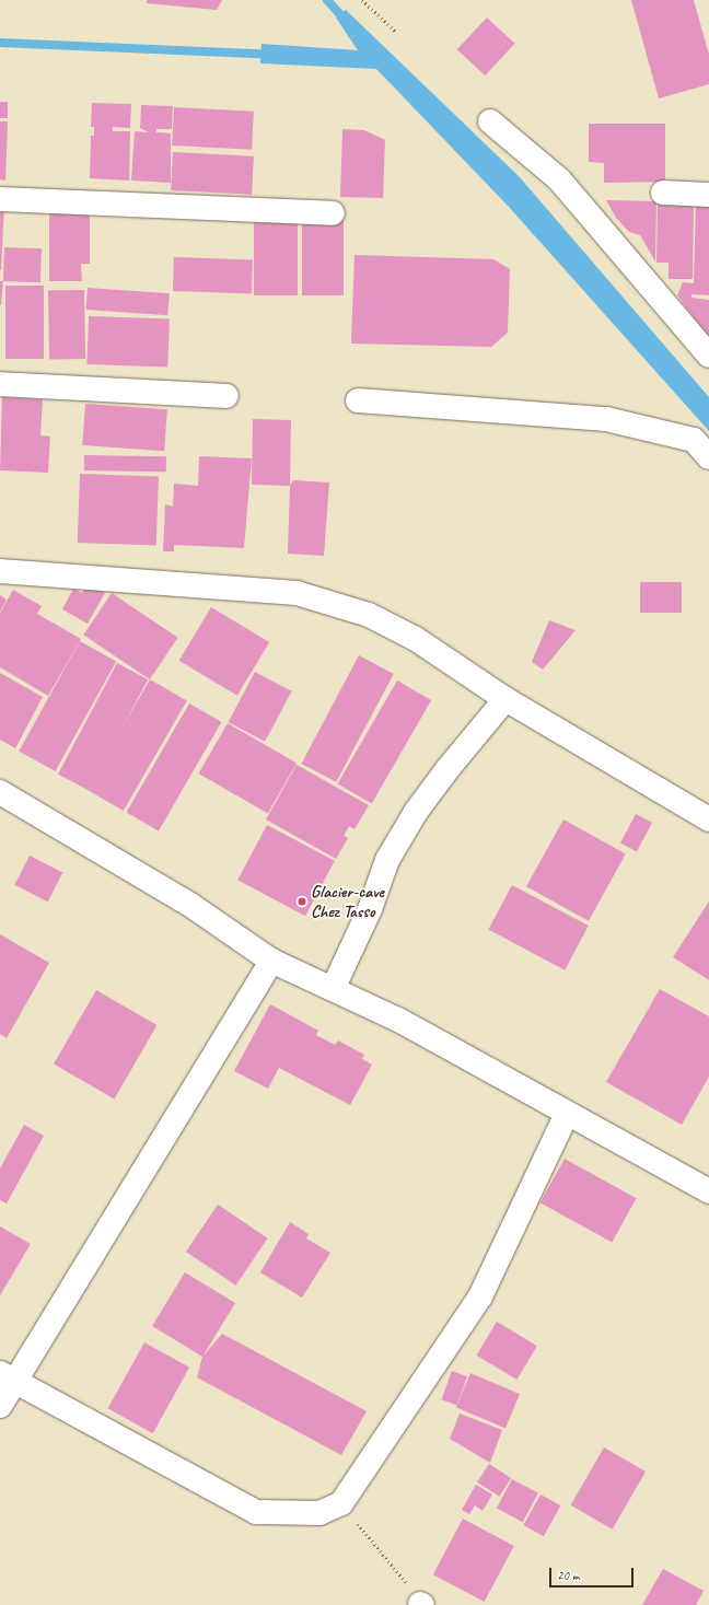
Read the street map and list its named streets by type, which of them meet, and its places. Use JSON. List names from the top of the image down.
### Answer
{
  "places": ["Glacier-cave Chez Tasso"],
  "scale_bar": "20 m"
}
